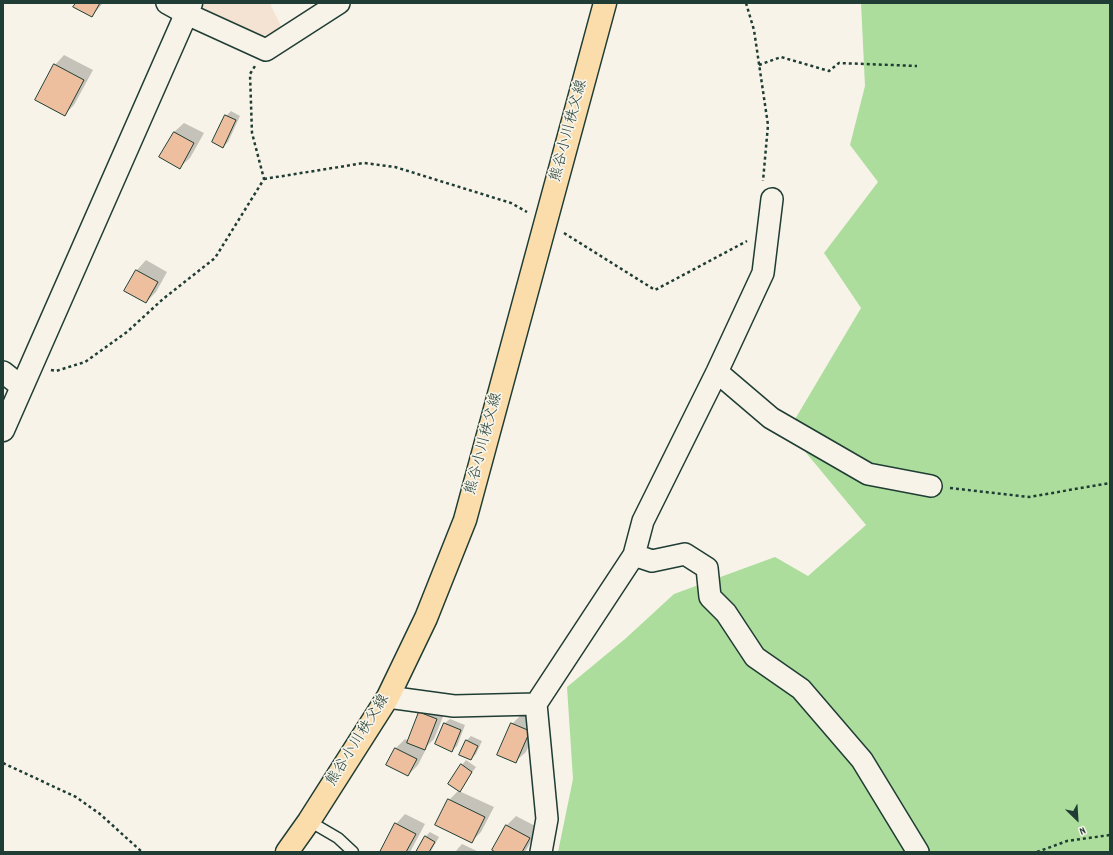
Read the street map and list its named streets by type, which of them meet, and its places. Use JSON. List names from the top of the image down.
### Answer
{
  "streets": {
    "main road": ["熊谷小川秩父線"]
  },
  "north": "bottom right"
}
